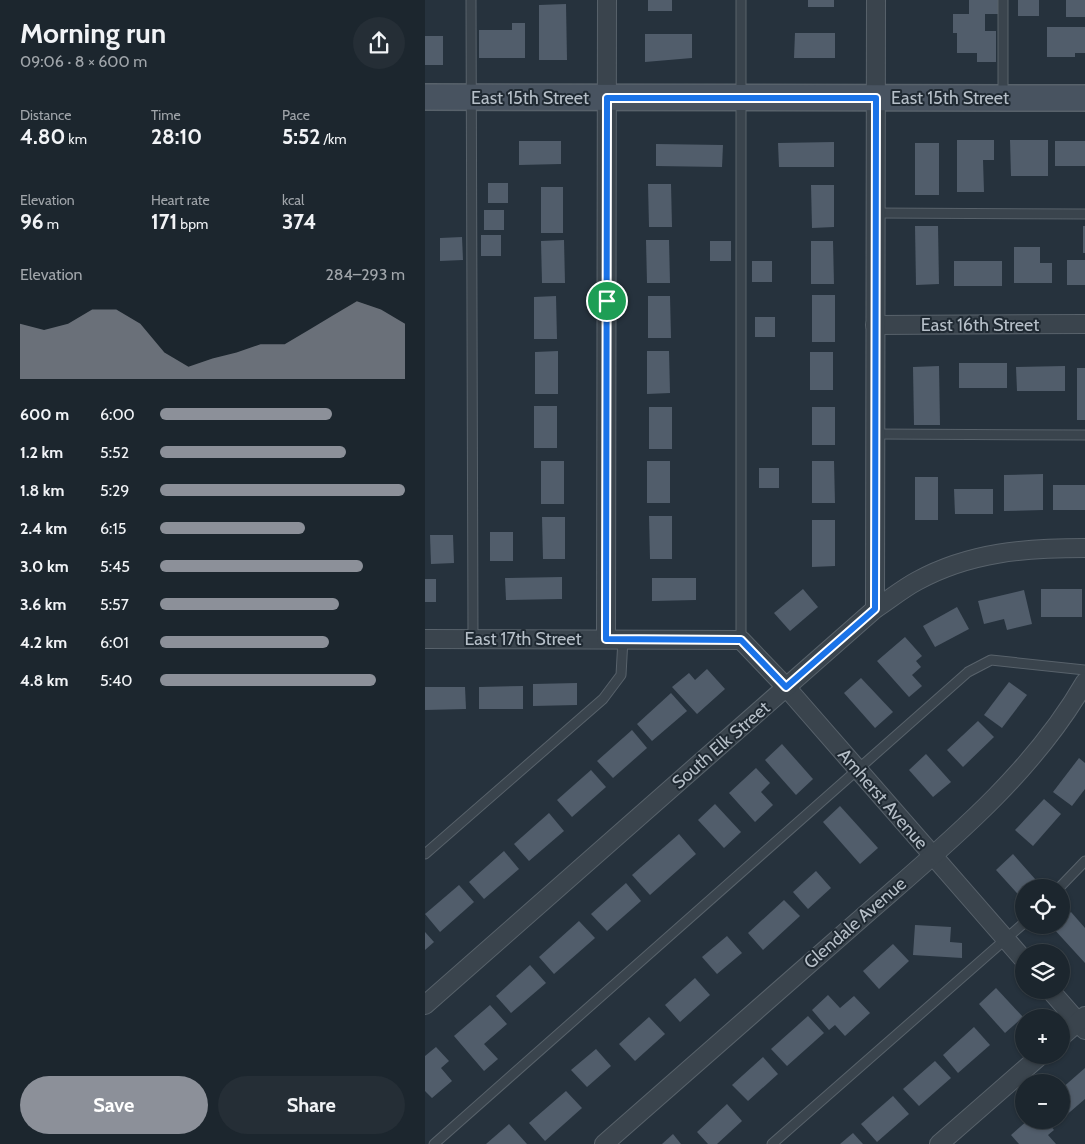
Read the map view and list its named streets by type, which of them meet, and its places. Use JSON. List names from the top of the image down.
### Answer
{
  "streets": {
    "main road": ["East 15th Street"],
    "street": [
      "East 16th Street",
      "East 17th Street",
      "South Elk Street",
      "Amherst Avenue",
      "Glendale Avenue"
    ]
  },
  "crossings": [
    ["East 17th Street", "Amherst Avenue"],
    ["South Elk Street", "Amherst Avenue"],
    ["Amherst Avenue", "Glendale Avenue"]
  ],
  "page": {
    "heading": ["Morning run", "09:06 · 8 × 600 m"],
    "stats": [
      ["Distance", "4.80 km"],
      ["Time", "28:10"],
      ["Pace", "5:52 /km"],
      ["Elevation", "96 m"],
      ["Heart rate", "171 bpm"],
      ["kcal", "374"]
    ],
    "chart": ["Elevation", "284–293 m"],
    "list": [
      {
        "name": "600 m",
        "note": "6:00"
      },
      {
        "name": "1.2 km",
        "note": "5:52"
      },
      {
        "name": "1.8 km",
        "note": "5:29"
      },
      {
        "name": "2.4 km",
        "note": "6:15"
      },
      {
        "name": "3.0 km",
        "note": "5:45"
      },
      {
        "name": "3.6 km",
        "note": "5:57"
      },
      {
        "name": "4.2 km",
        "note": "6:01"
      },
      {
        "name": "4.8 km",
        "note": "5:40"
      }
    ],
    "map_buttons": ["+", "−"],
    "buttons": ["Save", "Share"]
  }
}
